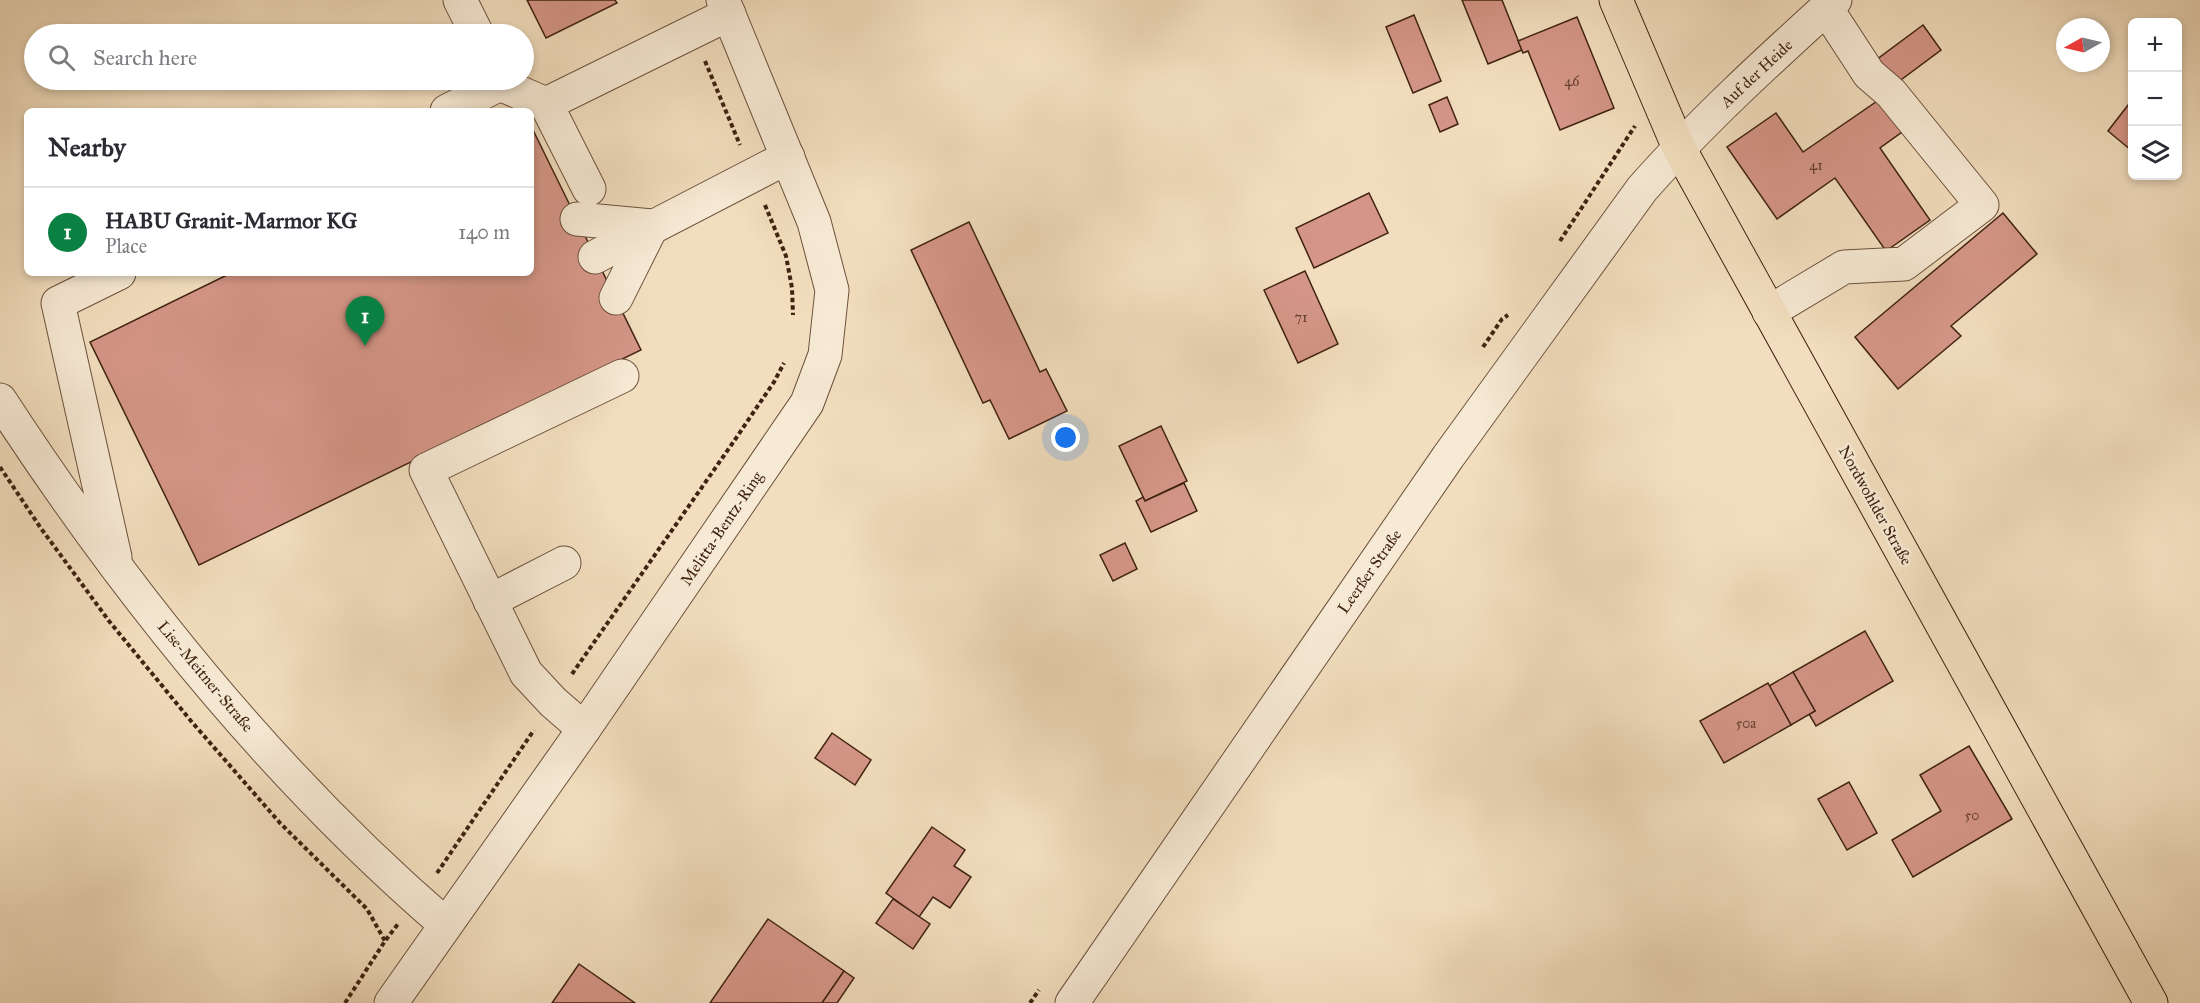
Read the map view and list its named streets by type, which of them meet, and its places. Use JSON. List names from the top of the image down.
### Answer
{
  "streets": {
    "main road": ["Nordwohlder Straße"],
    "street": [
      "Auf der Heide",
      "Melitta-Bentz-Ring",
      "Leerßer Straße",
      "Lise-Meitner-Straße"
    ]
  },
  "crossings": [
    ["Auf der Heide", "Nordwohlder Straße"],
    ["Auf der Heide", "Leerßer Straße"],
    ["Nordwohlder Straße", "Leerßer Straße"],
    ["Melitta-Bentz-Ring", "Lise-Meitner-Straße"]
  ],
  "house_numbers": [
    "46",
    "41",
    "71",
    "50a",
    "50"
  ],
  "north": "left",
  "page": {
    "map_buttons": ["+", "−"],
    "search": "Search here",
    "heading": "Nearby",
    "list": [
      {
        "mark": "1",
        "name": "HABU Granit-Marmor KG",
        "note": "Place",
        "value": "140 m"
      }
    ],
    "pins": "1"
  }
}
